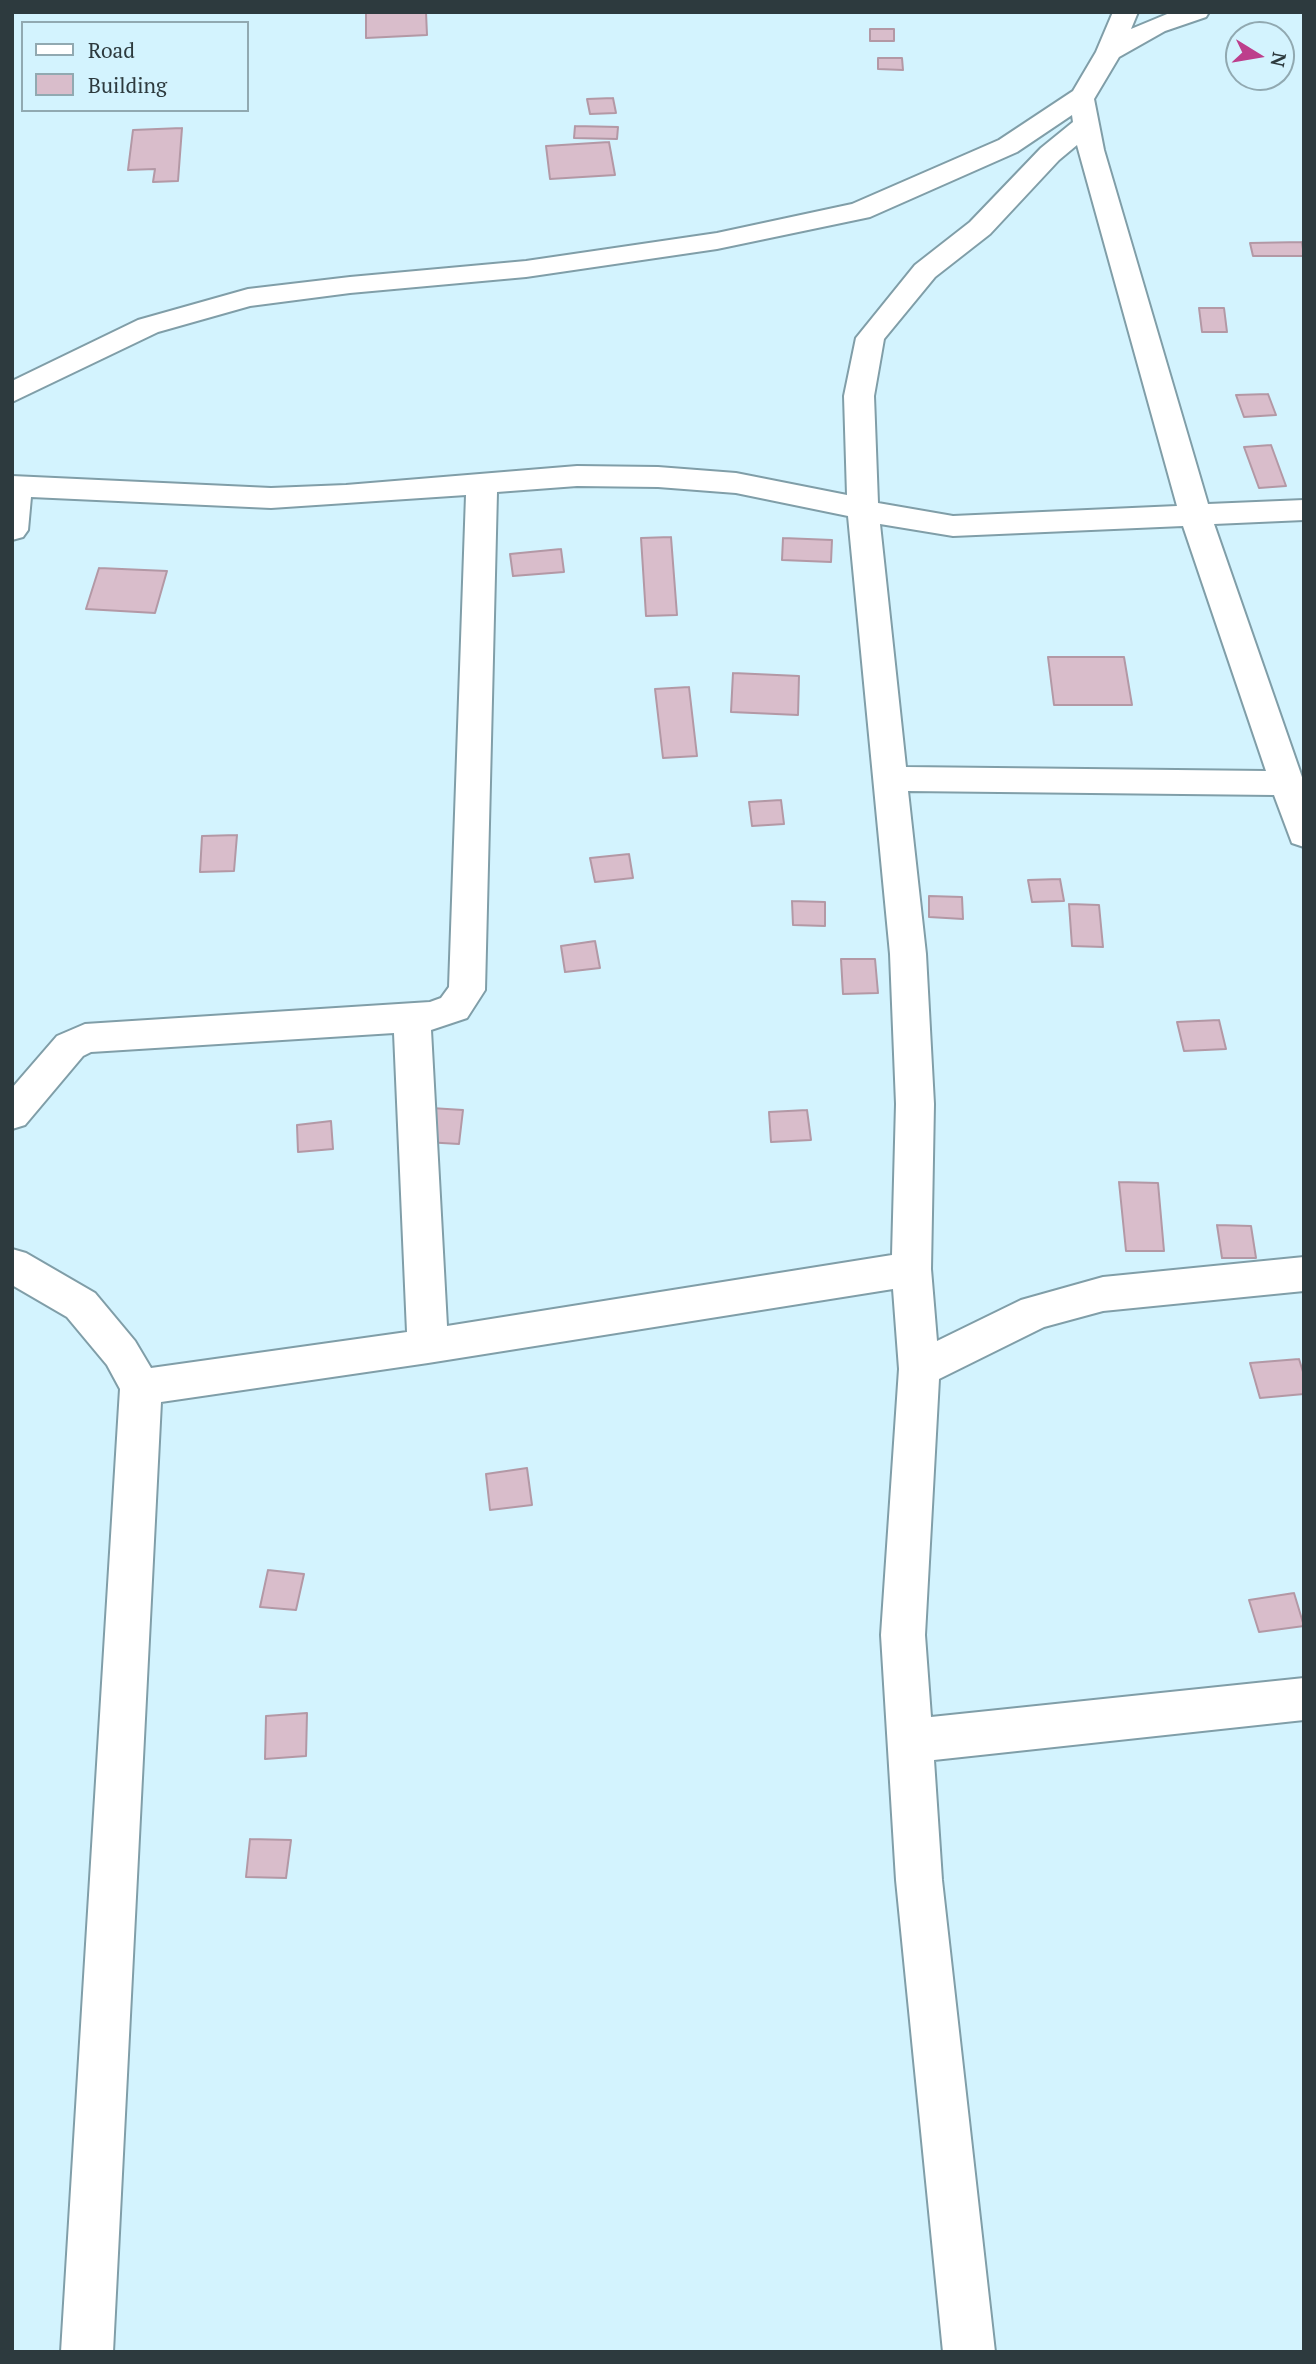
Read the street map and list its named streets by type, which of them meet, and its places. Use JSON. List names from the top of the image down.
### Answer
{
  "legend": ["Road", "Building"],
  "north": "right"
}
